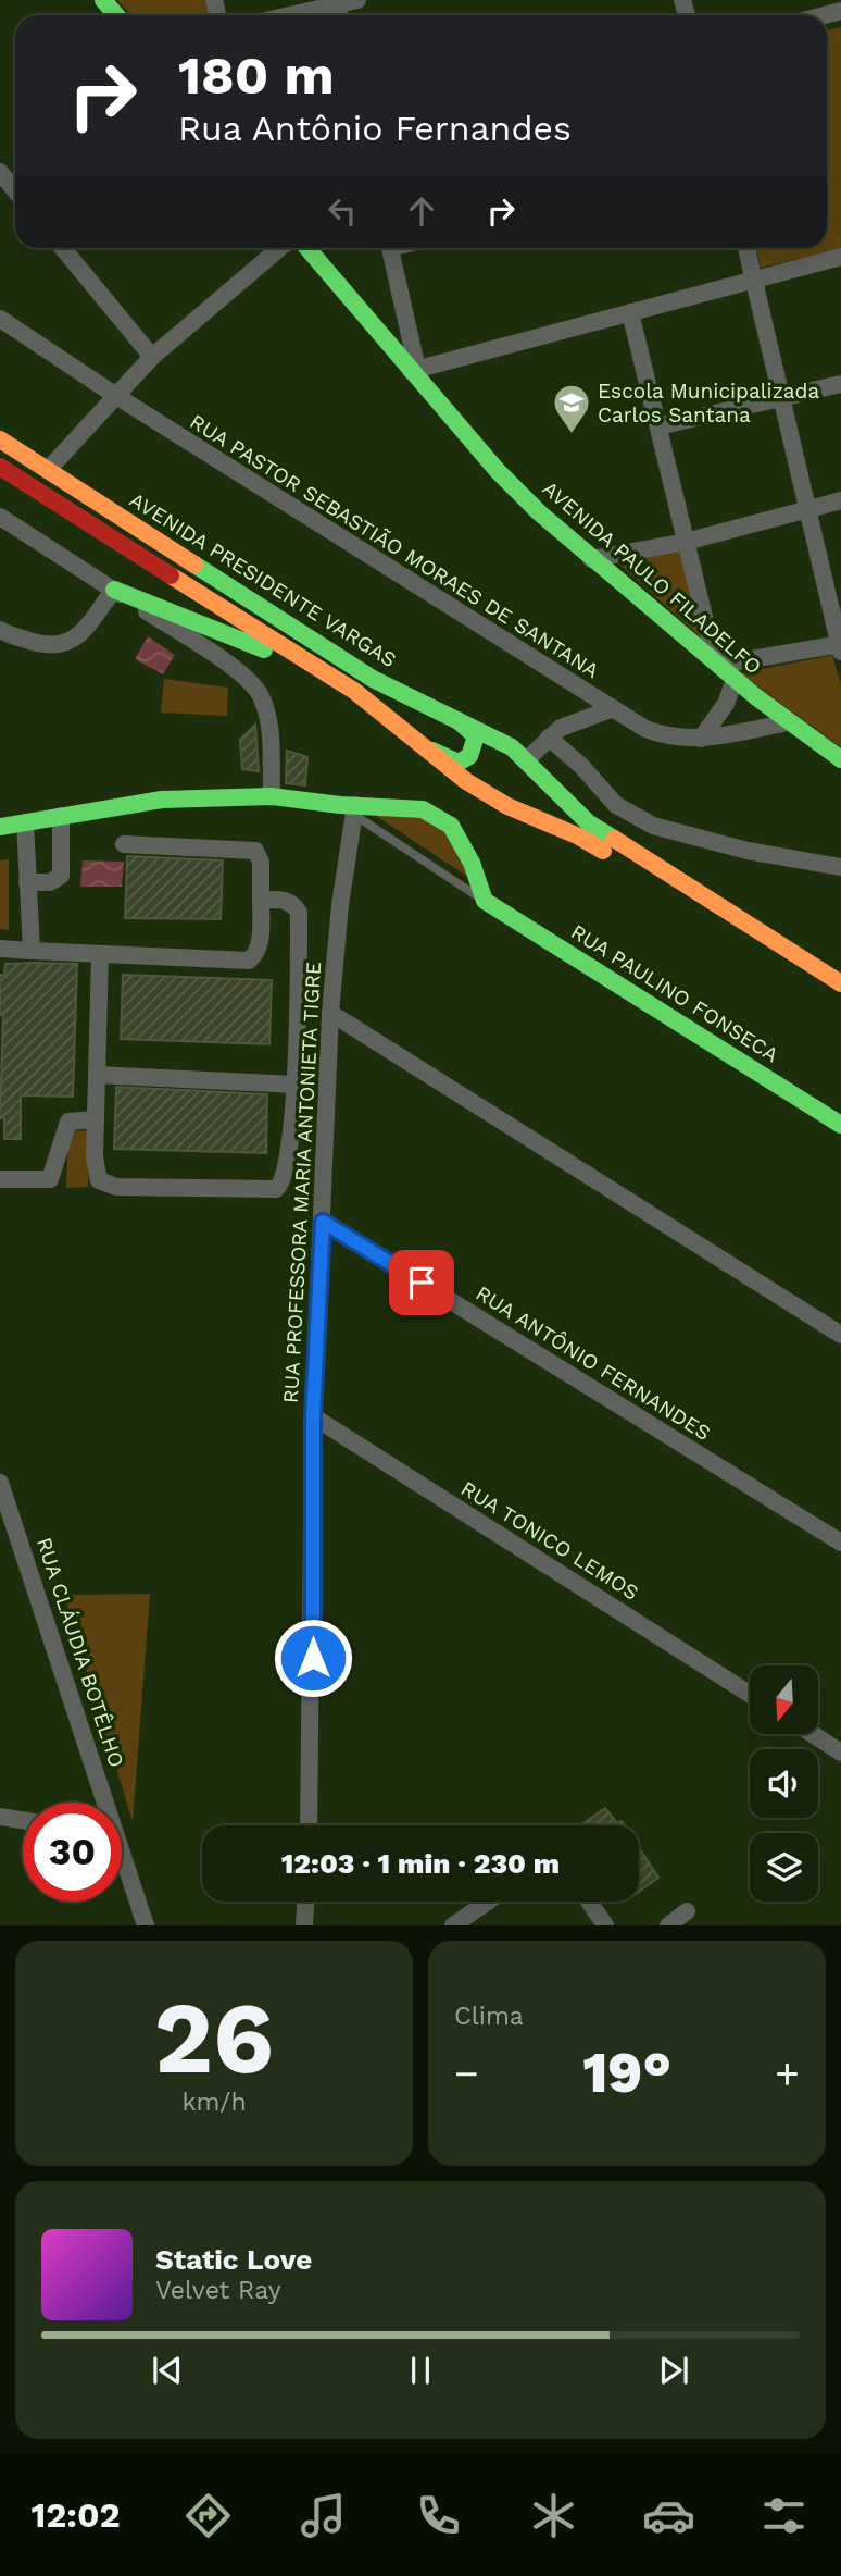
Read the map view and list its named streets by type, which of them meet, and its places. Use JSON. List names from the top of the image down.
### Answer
{
  "streets": {
    "main road": ["AVENIDA PAULO FILADELFO", "AVENIDA PRESIDENTE VARGAS", "RUA PAULINO FONSECA"],
    "street": [
      "RUA PASTOR SEBASTIÃO MORAES DE SANTANA",
      "RUA PROFESSORA MARIA ANTONIETA TIGRE",
      "RUA ANTÔNIO FERNANDES",
      "RUA TONICO LEMOS",
      "RUA CLÁUDIA BOTÊLHO"
    ]
  },
  "crossings": [
    ["RUA PASTOR SEBASTIÃO MORAES DE SANTANA", "AVENIDA PAULO FILADELFO"],
    ["RUA PAULINO FONSECA", "RUA PROFESSORA MARIA ANTONIETA TIGRE"],
    ["RUA PROFESSORA MARIA ANTONIETA TIGRE", "RUA ANTÔNIO FERNANDES"],
    ["RUA PROFESSORA MARIA ANTONIETA TIGRE", "RUA TONICO LEMOS"]
  ],
  "places": {
    "school or university": ["Escola Municipalizada Carlos Santana"]
  },
  "north": "bottom",
  "page": {
    "turn": ["180 m", "Rua Antônio Fernandes"],
    "limit": "30",
    "trip": "12:03 · 1 min · 230 m",
    "tile": [
      ["26", "km/h"],
      "Clima"
    ],
    "heat": ["−", "19°", "+"],
    "song": ["Static Love", "Velvet Ray"],
    "tabs": "12:02"
  }
}
